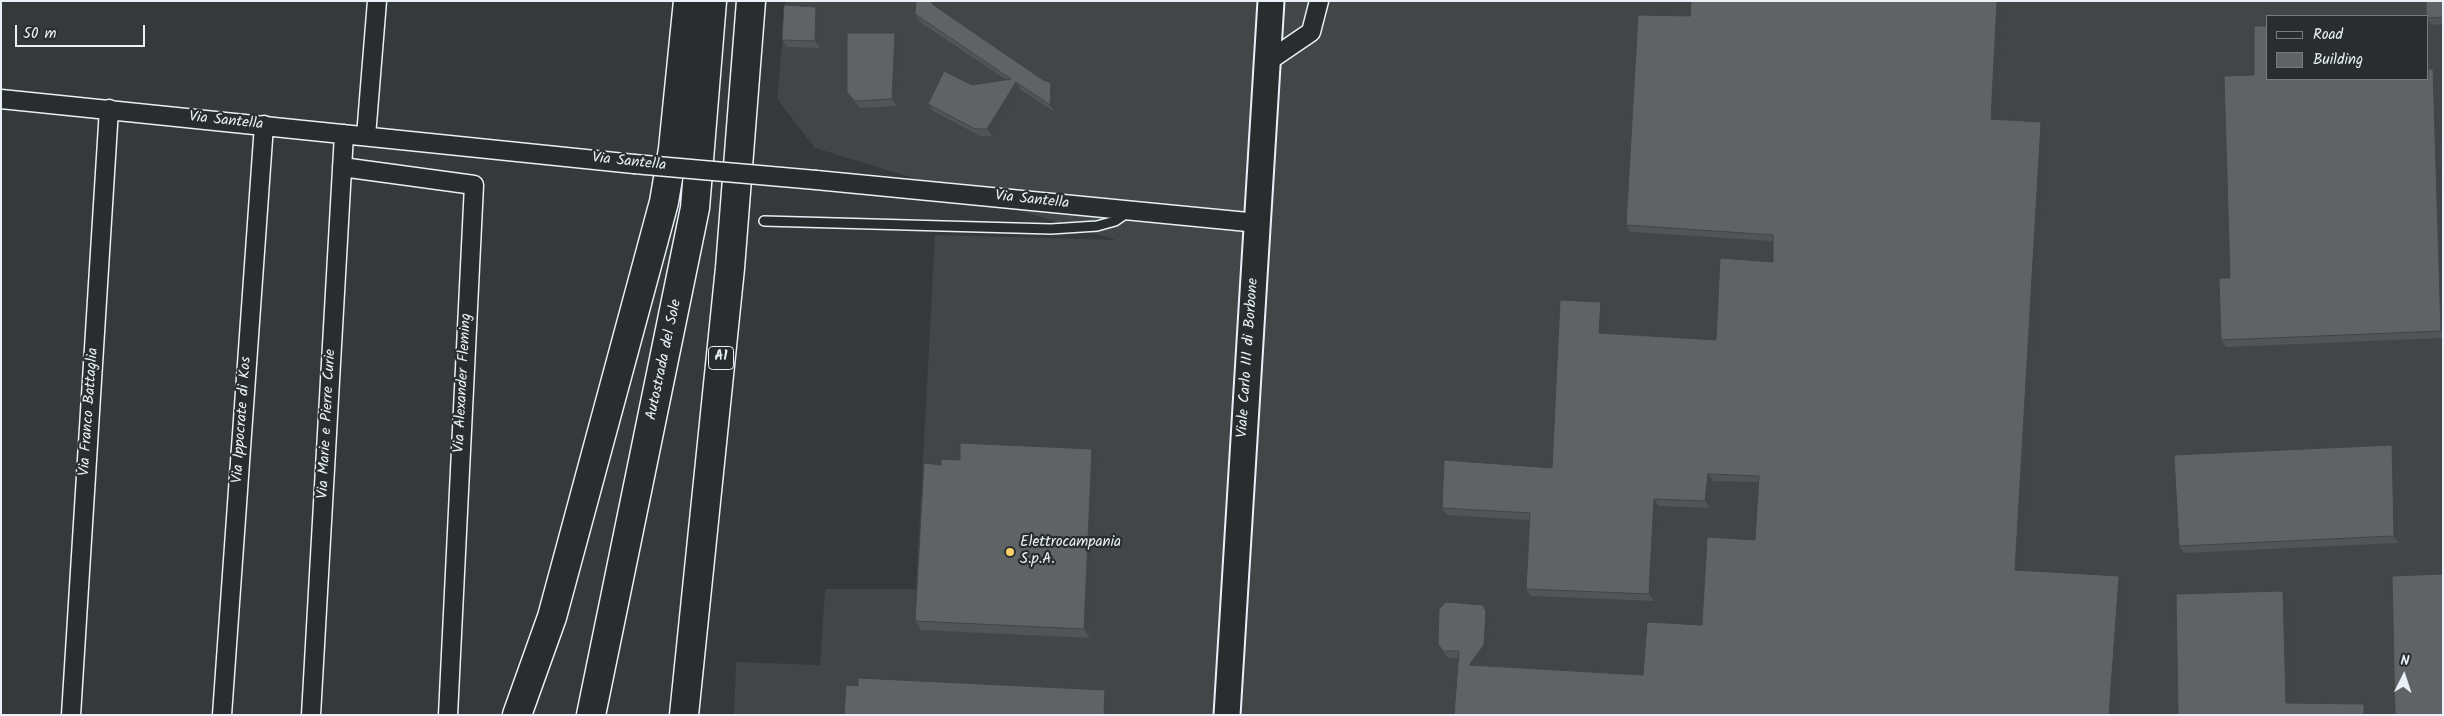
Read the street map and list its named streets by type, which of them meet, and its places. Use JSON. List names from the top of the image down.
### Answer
{
  "streets": {
    "highway": ["A1", "Autostrada del Sole"],
    "main road": ["Viale Carlo III di Borbone"],
    "street": [
      "Via Santella",
      "Via Alexander Fleming",
      "Via Franco Battaglia",
      "Via Ippocrate di Kos",
      "Via Marie e Pierre Curie"
    ]
  },
  "crossings": [
    ["Via Santella", "Viale Carlo III di Borbone"],
    ["Via Santella", "Via Franco Battaglia"],
    ["Via Santella", "Via Ippocrate di Kos"],
    ["Via Santella", "Via Marie e Pierre Curie"],
    ["Via Alexander Fleming", "Via Marie e Pierre Curie"]
  ],
  "places": ["Elettrocampania S.p.A."],
  "legend": ["Road", "Building"],
  "scale_bar": "50 m",
  "north": "top"
}
